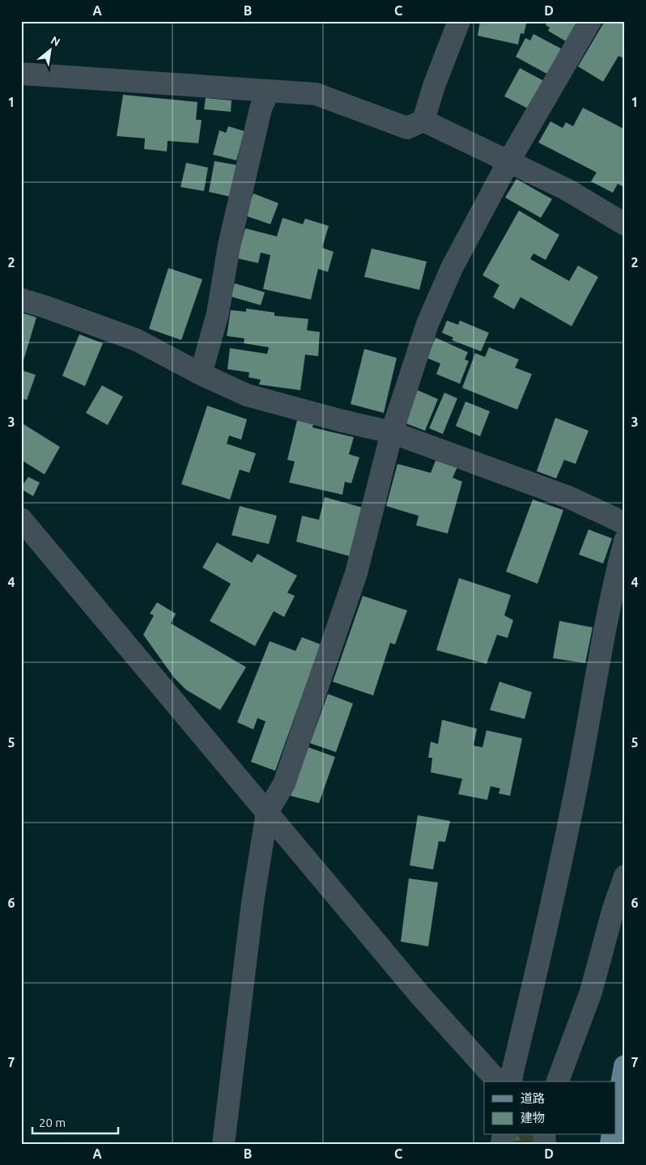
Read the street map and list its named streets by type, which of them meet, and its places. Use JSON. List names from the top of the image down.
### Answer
{
  "legend": ["道路", "建物"],
  "scale_bar": "20 m",
  "north": "top right",
  "grid": {
    "columns": [
      "A",
      "B",
      "C",
      "D"
    ],
    "rows": [
      "1",
      "2",
      "3",
      "4",
      "5",
      "6",
      "7"
    ]
  }
}
